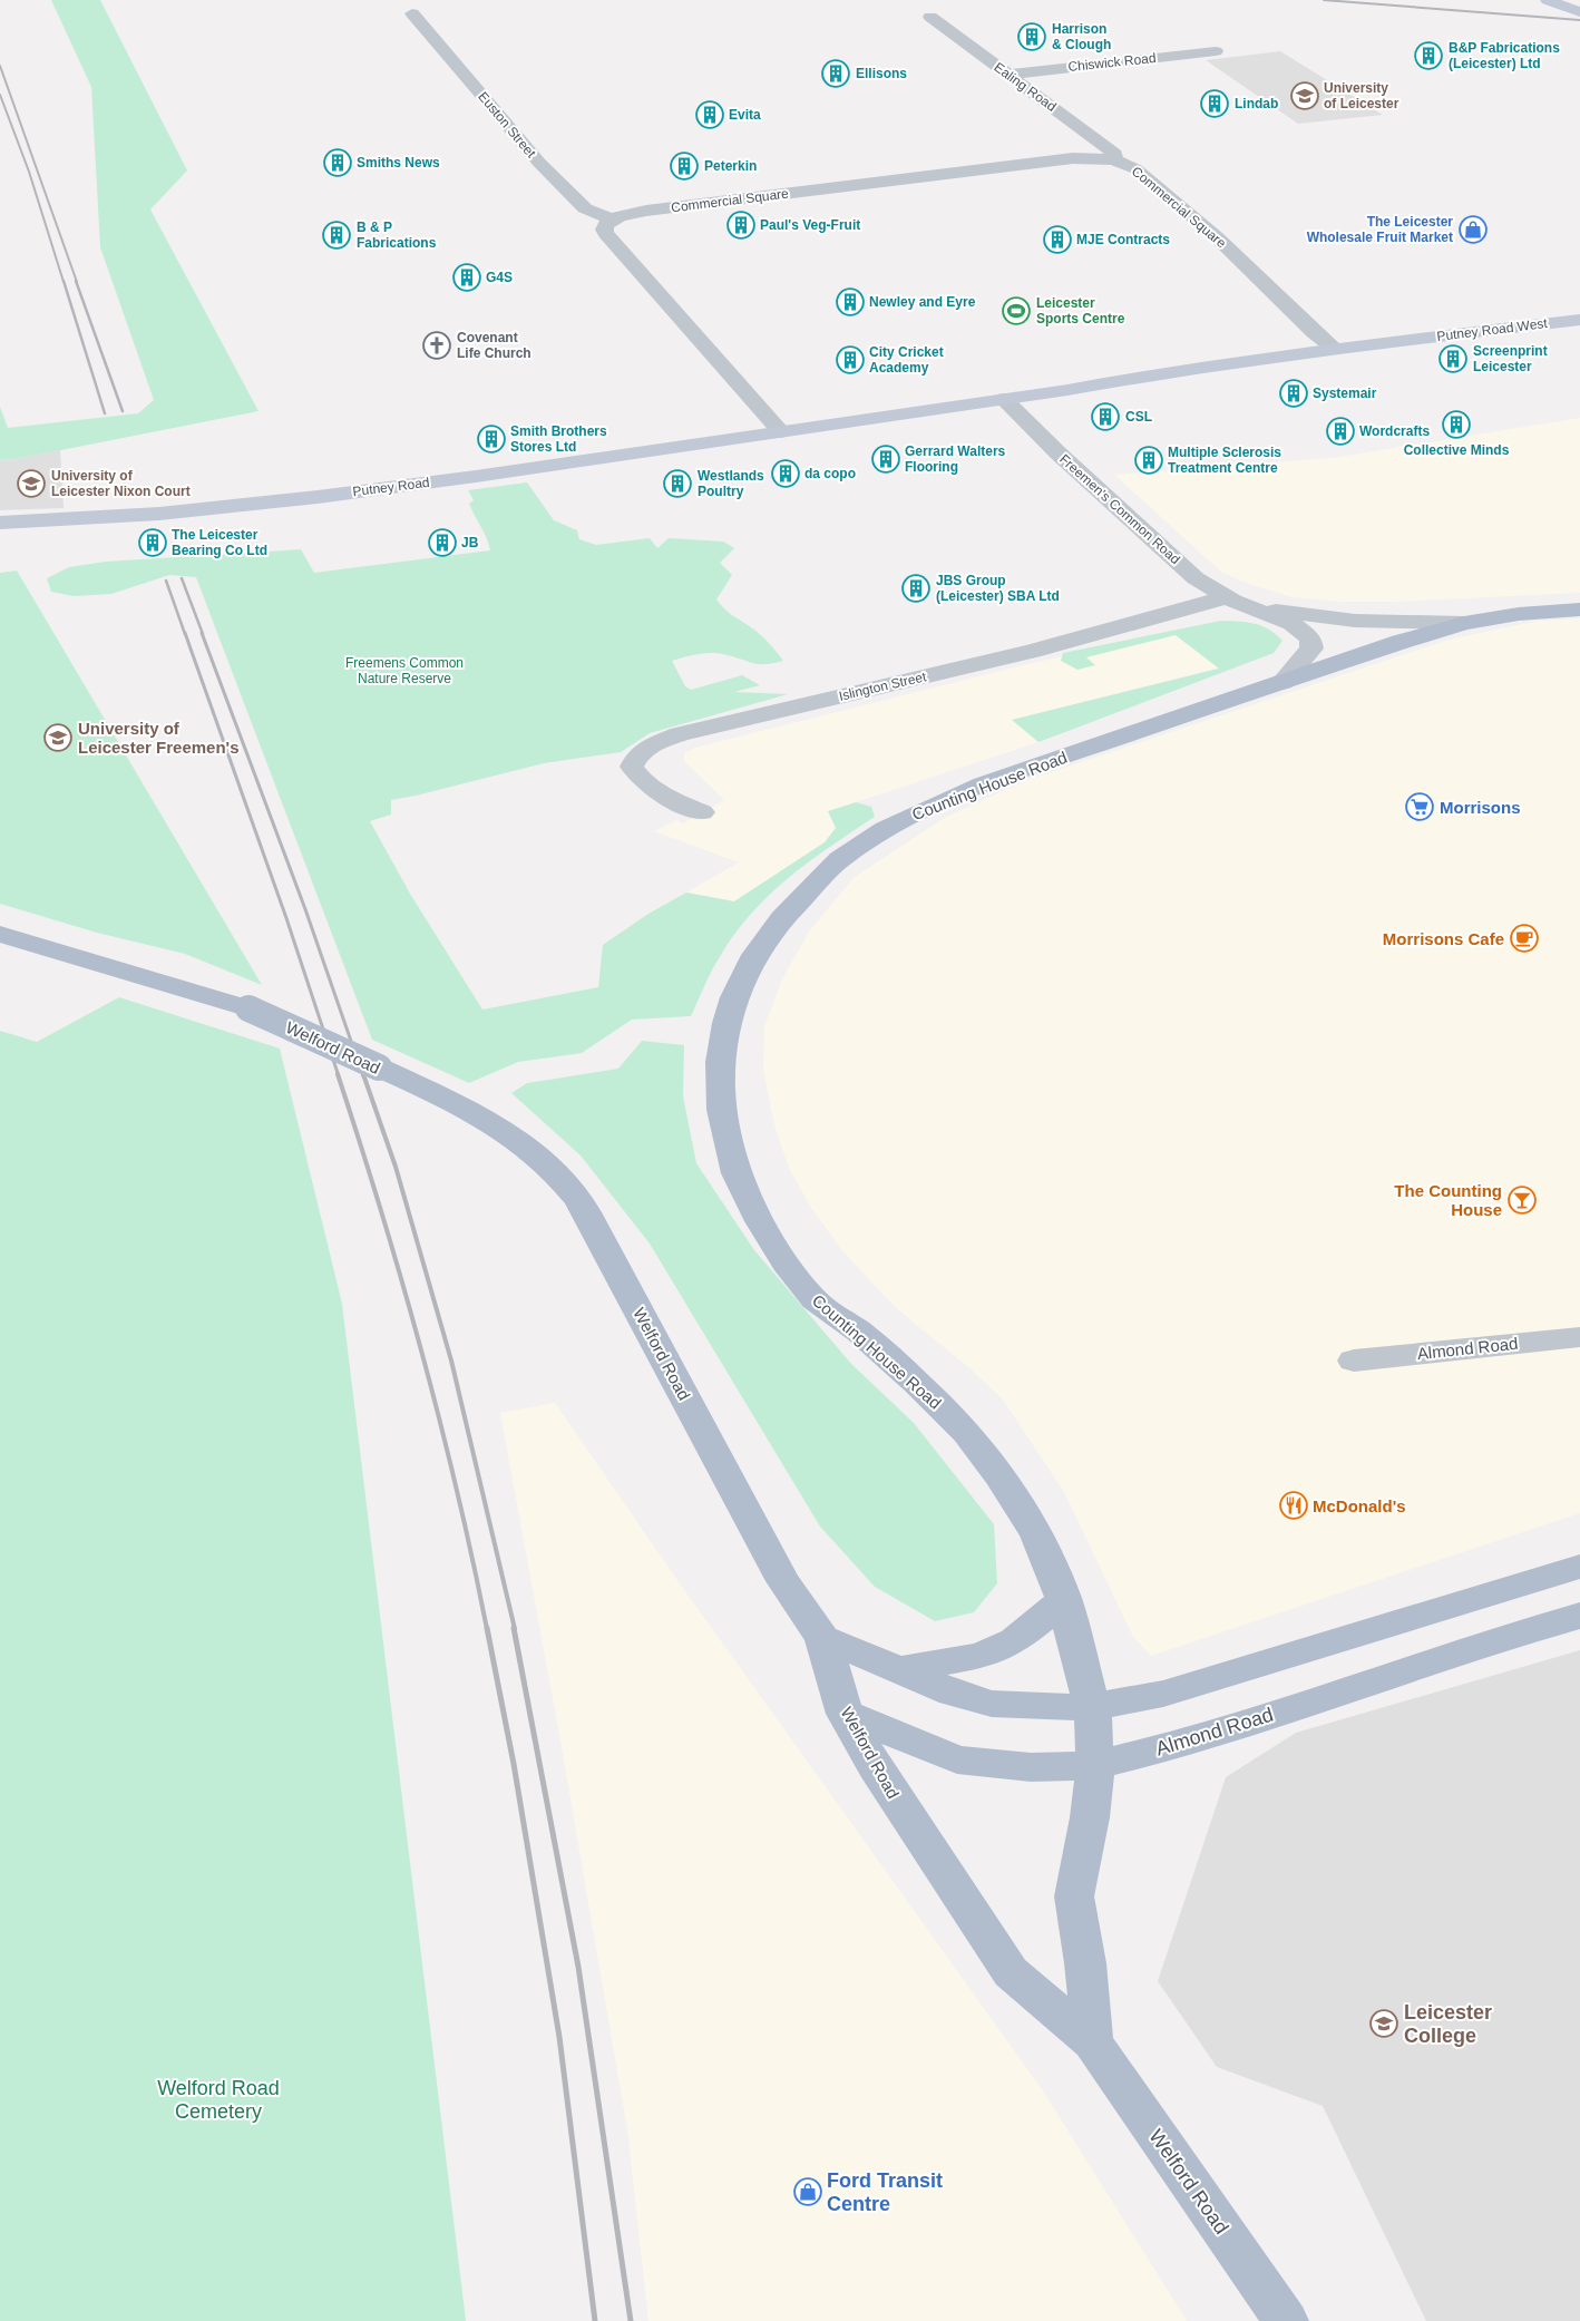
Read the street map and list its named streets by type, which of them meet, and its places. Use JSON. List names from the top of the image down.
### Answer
{
  "streets": {
    "main road": [
      "Freemen's Common Road",
      "Counting House Road",
      "Welford Road",
      "Almond Road"
    ],
    "street": [
      "Chiswick Road",
      "Ealing Road",
      "Euston Street",
      "Commercial Square",
      "Putney Road West",
      "Putney Road",
      "Islington Street"
    ]
  },
  "crossings": [
    ["Chiswick Road", "Ealing Road"],
    ["Ealing Road", "Commercial Square"],
    ["Euston Street", "Commercial Square"],
    ["Commercial Square", "Putney Road West"],
    ["Freemen's Common Road", "Islington Street"],
    ["Freemen's Common Road", "Counting House Road"],
    ["Counting House Road", "Almond Road"],
    ["Welford Road", "Almond Road"]
  ],
  "parks": ["Freemens Common Nature Reserve", "Welford Road Cemetery"],
  "places": {
    "building": [
      "Harrison & Clough",
      "B&P Fabrications (Leicester) Ltd",
      "Ellisons",
      "Lindab",
      "Evita",
      "Smiths News",
      "Peterkin",
      "Paul's Veg-Fruit",
      "B & P Fabrications",
      "MJE Contracts",
      "G4S",
      "Newley and Eyre",
      "Screenprint Leicester",
      "City Cricket Academy",
      "Systemair",
      "CSL",
      "Collective Minds",
      "Wordcrafts",
      "Smith Brothers Stores Ltd",
      "Gerrard Walters Flooring",
      "Multiple Sclerosis Treatment Centre",
      "da copo",
      "Westlands Poultry",
      "The Leicester Bearing Co Ltd",
      "JB",
      "JBS Group (Leicester) SBA Ltd"
    ],
    "school or university": [
      "University of Leicester",
      "University of Leicester Nixon Court",
      "University of Leicester Freemen's",
      "Leicester College"
    ],
    "shop": ["The Leicester Wholesale Fruit Market", "Ford Transit Centre"],
    "sports": ["Leicester Sports Centre"],
    "church": ["Covenant Life Church"],
    "supermarket": ["Morrisons"],
    "cafe": ["Morrisons Cafe"],
    "bar": ["The Counting House"],
    "restaurant": ["McDonald's"]
  }
}
